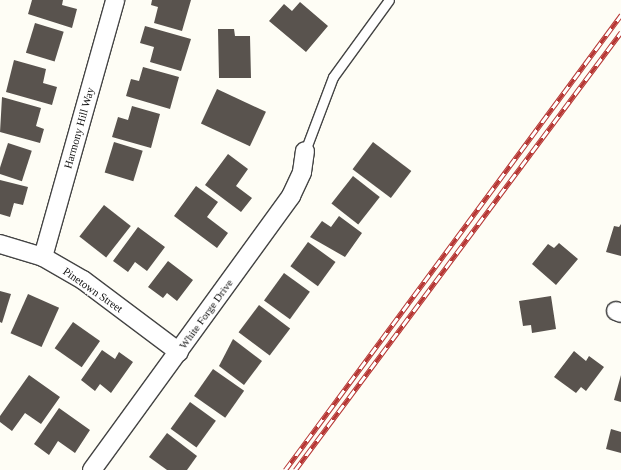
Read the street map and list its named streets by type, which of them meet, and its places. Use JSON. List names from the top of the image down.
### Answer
{
  "streets": {
    "street": ["Harmony Hill Way", "Pinetown Street", "White Forge Drive"]
  },
  "crossings": [
    ["Harmony Hill Way", "Pinetown Street"],
    ["Pinetown Street", "White Forge Drive"]
  ]
}
